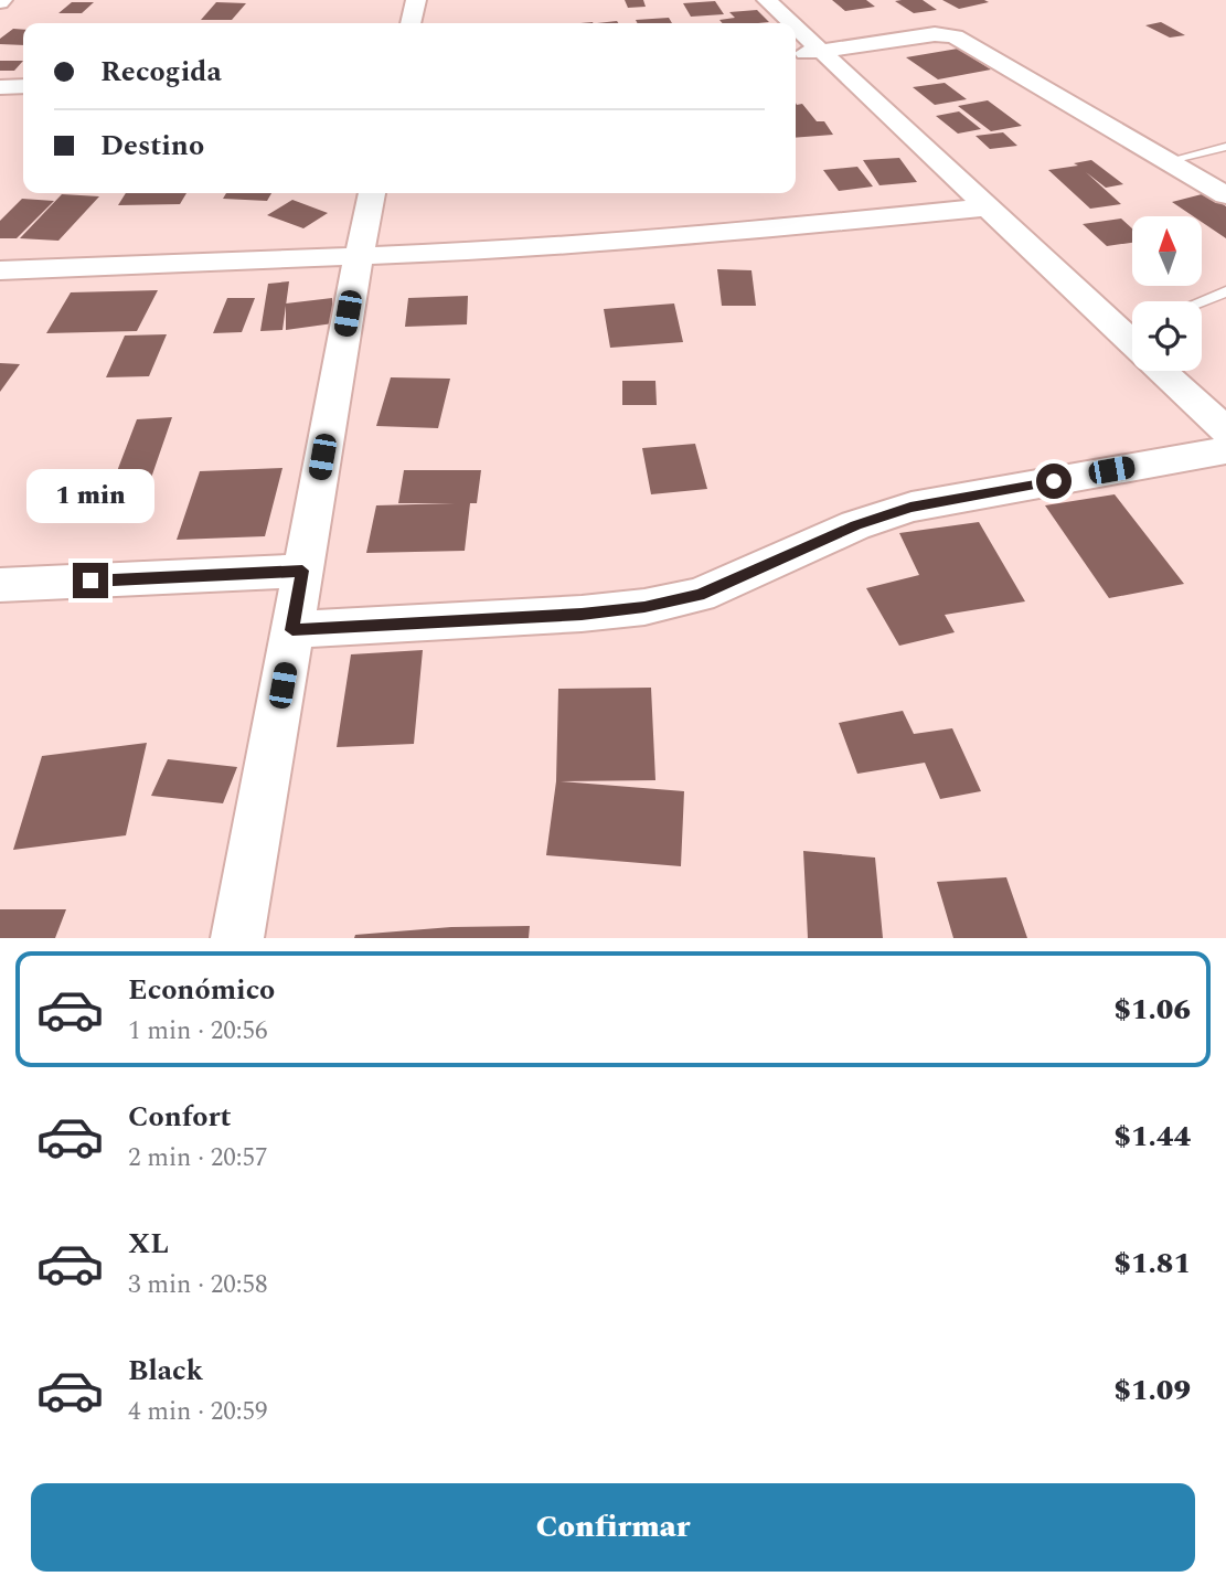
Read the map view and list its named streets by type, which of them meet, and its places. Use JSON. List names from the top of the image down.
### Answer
{
  "north": "top",
  "page": {
    "banner": ["Recogida", "Destino"],
    "bubble": "1 min",
    "list": [
      {
        "name": "Económico",
        "note": "1 min · 20:56",
        "value": "$1.06"
      },
      {
        "name": "Confort",
        "note": "2 min · 20:57",
        "value": "$1.44"
      },
      {
        "name": "XL",
        "note": "3 min · 20:58",
        "value": "$1.81"
      },
      {
        "name": "Black",
        "note": "4 min · 20:59",
        "value": "$1.09"
      }
    ],
    "buttons": "Confirmar"
  }
}
